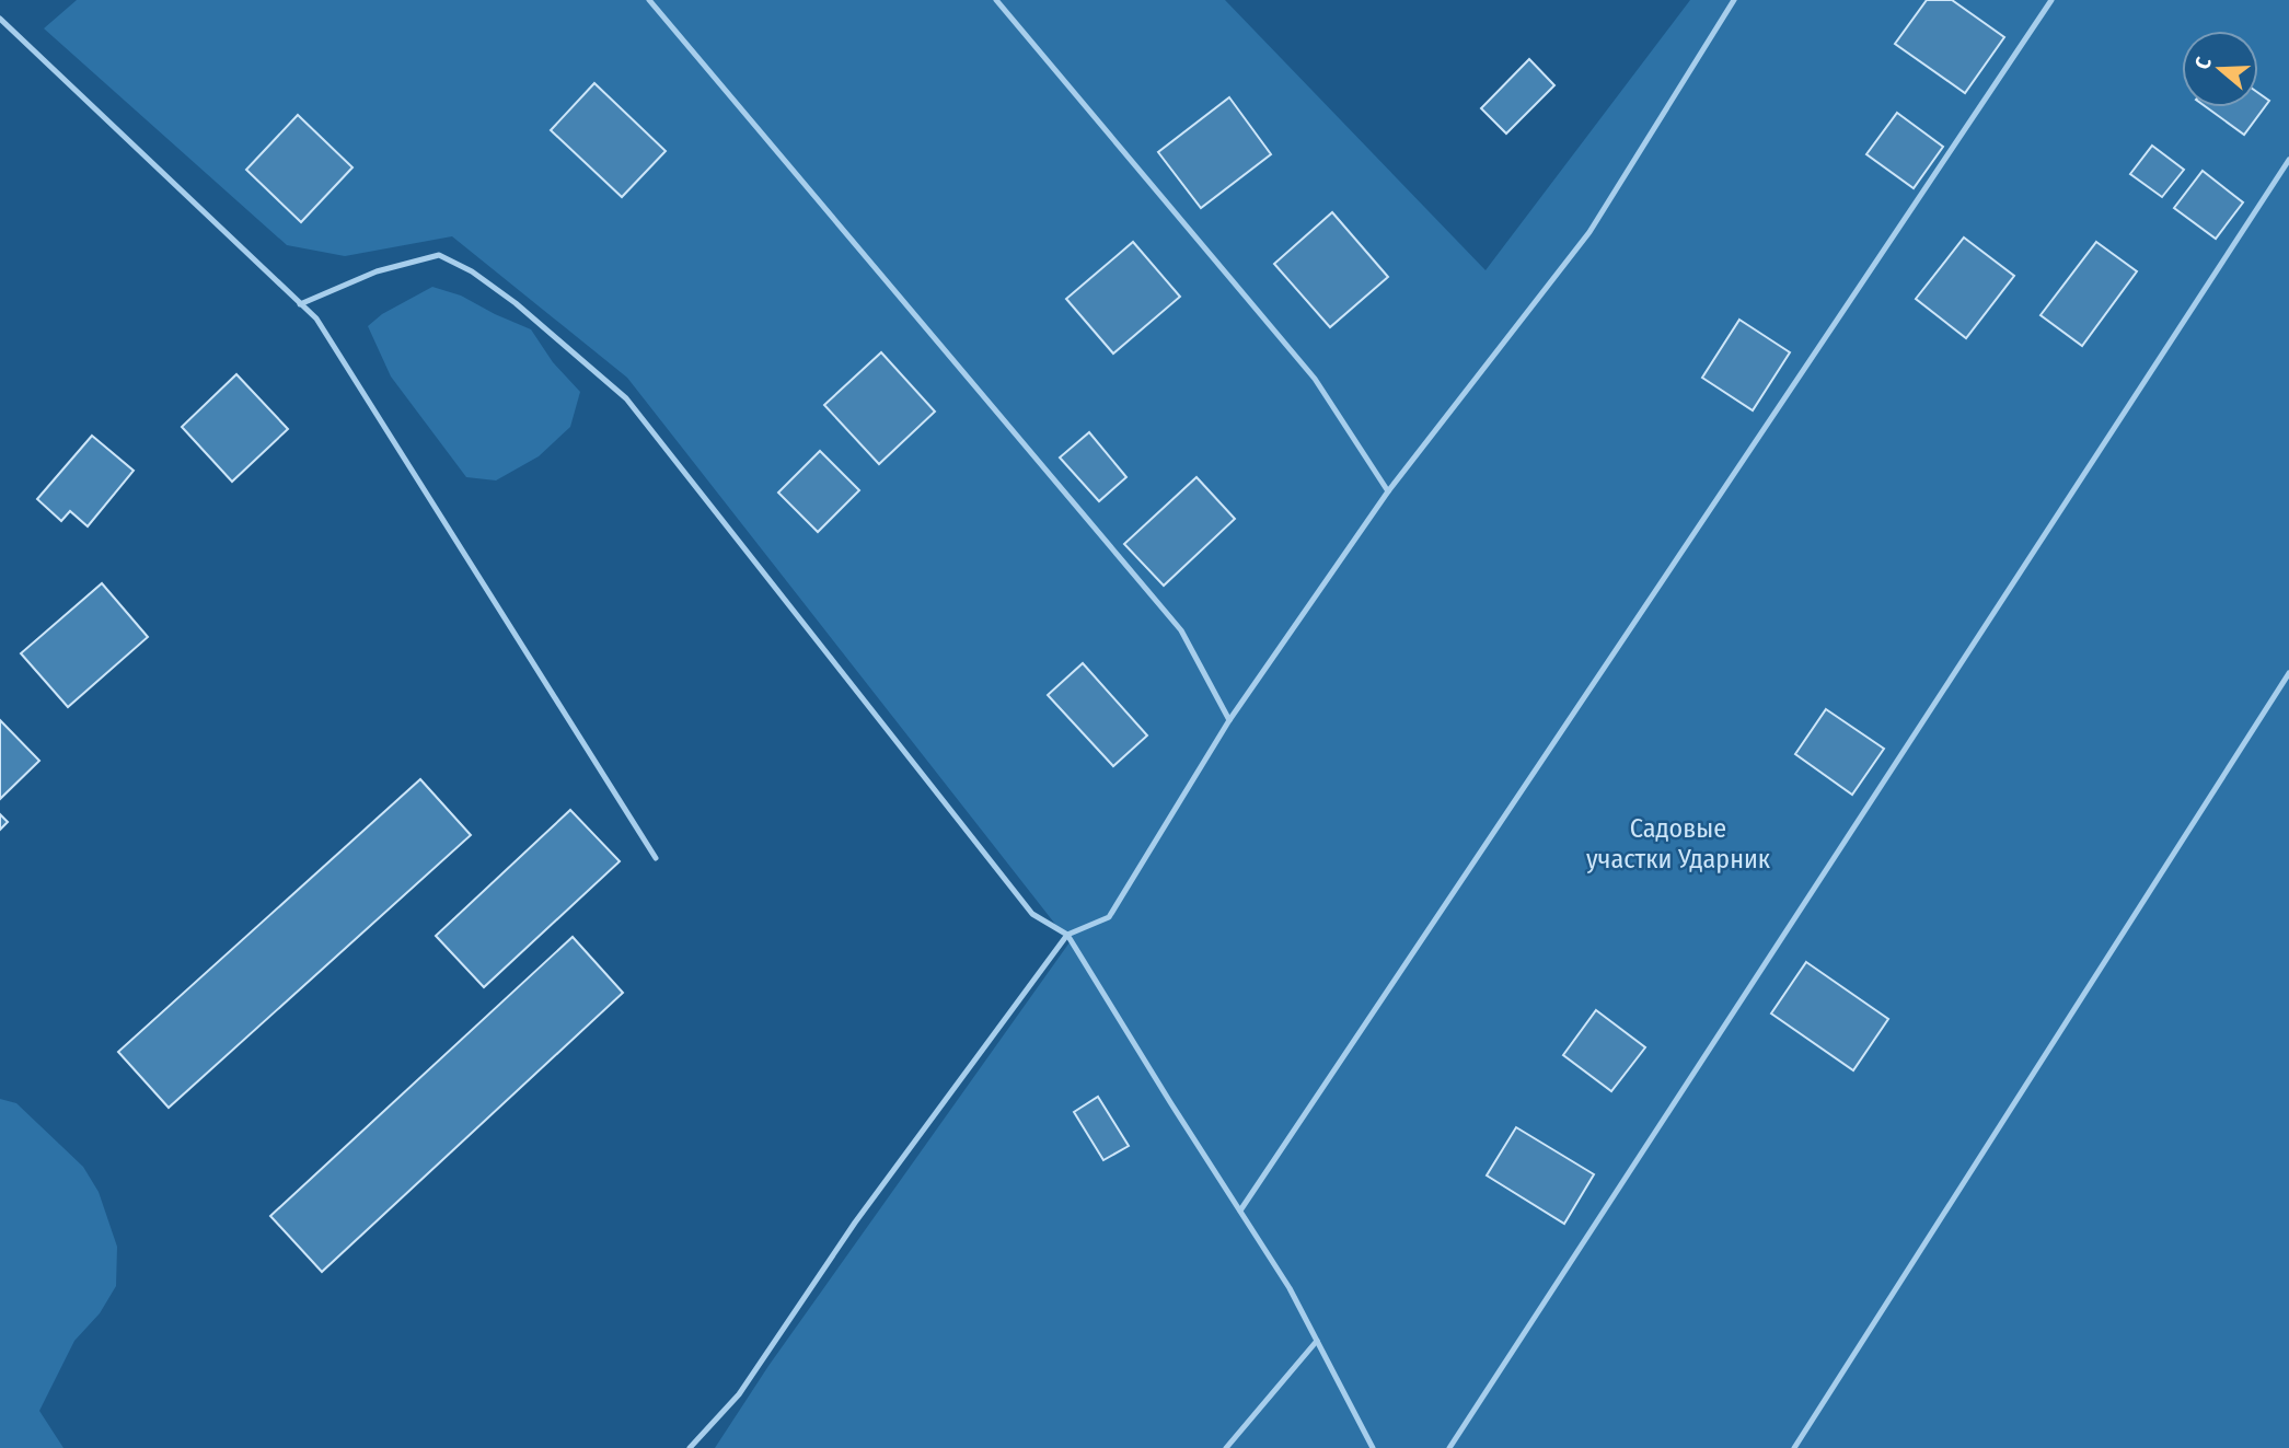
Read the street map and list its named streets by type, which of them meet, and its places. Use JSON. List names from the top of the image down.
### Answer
{
  "parks": ["Садовые участки Ударник"],
  "north": "left"
}
